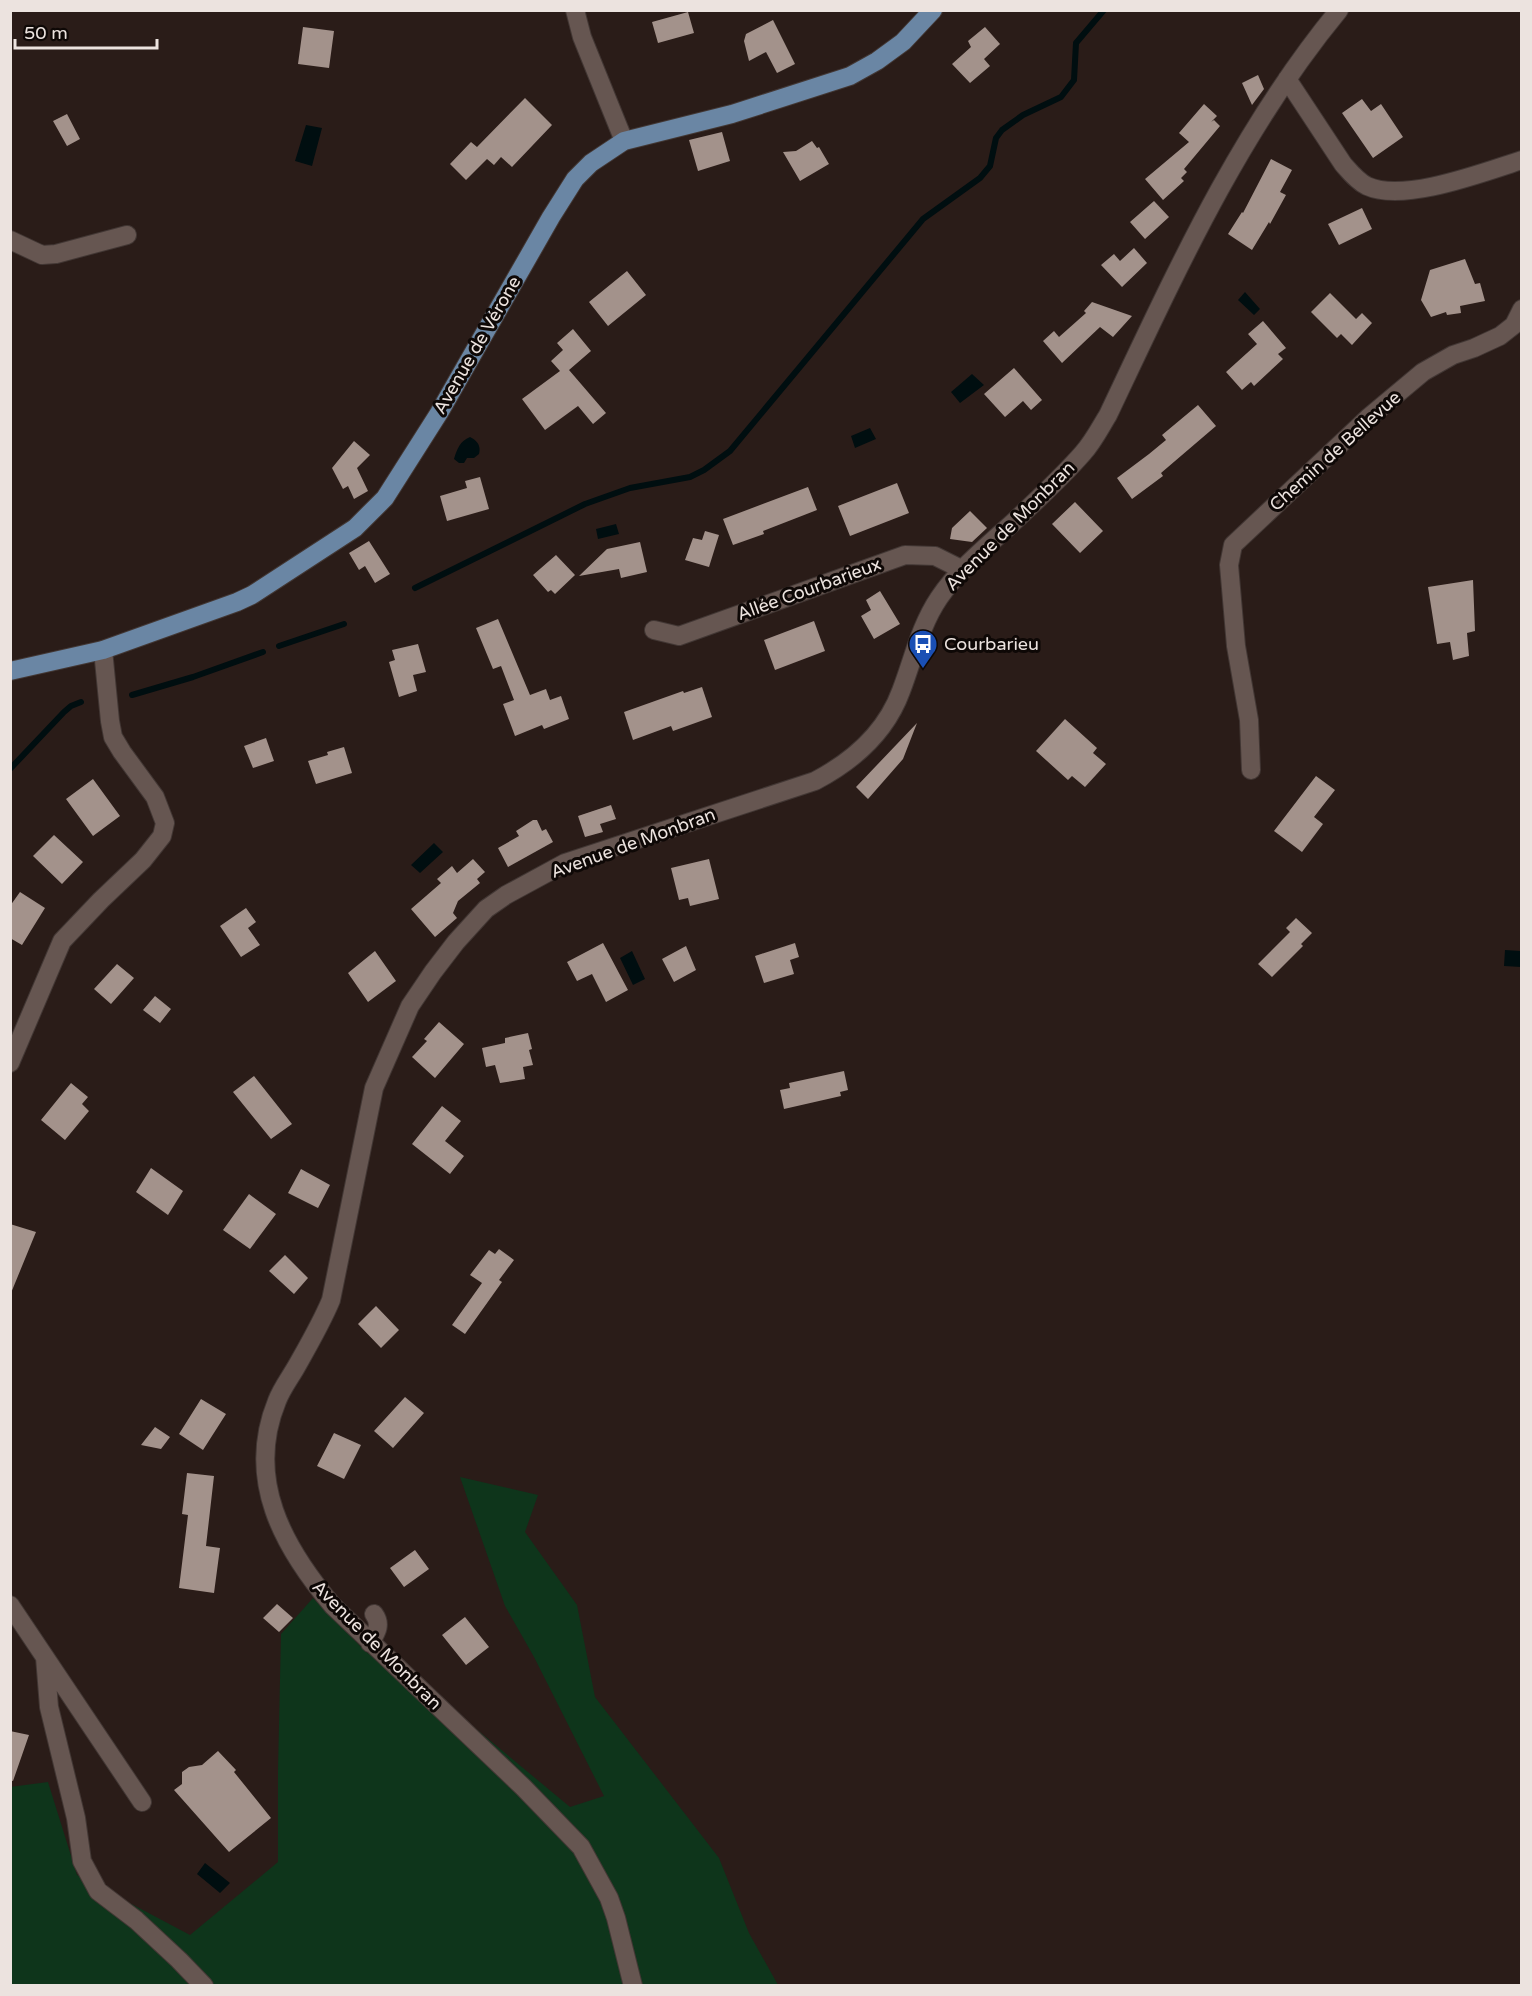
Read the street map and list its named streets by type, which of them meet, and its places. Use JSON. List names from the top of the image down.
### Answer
{
  "streets": {
    "main road": ["Avenue de Vérone"],
    "street": ["Chemin de Bellevue", "Avenue de Monbran", "Allée Courbarieux"]
  },
  "crossings": [
    ["Avenue de Monbran", "Allée Courbarieux"]
  ],
  "places": {
    "bus stop": ["Courbarieu"]
  },
  "scale_bar": "50 m"
}
